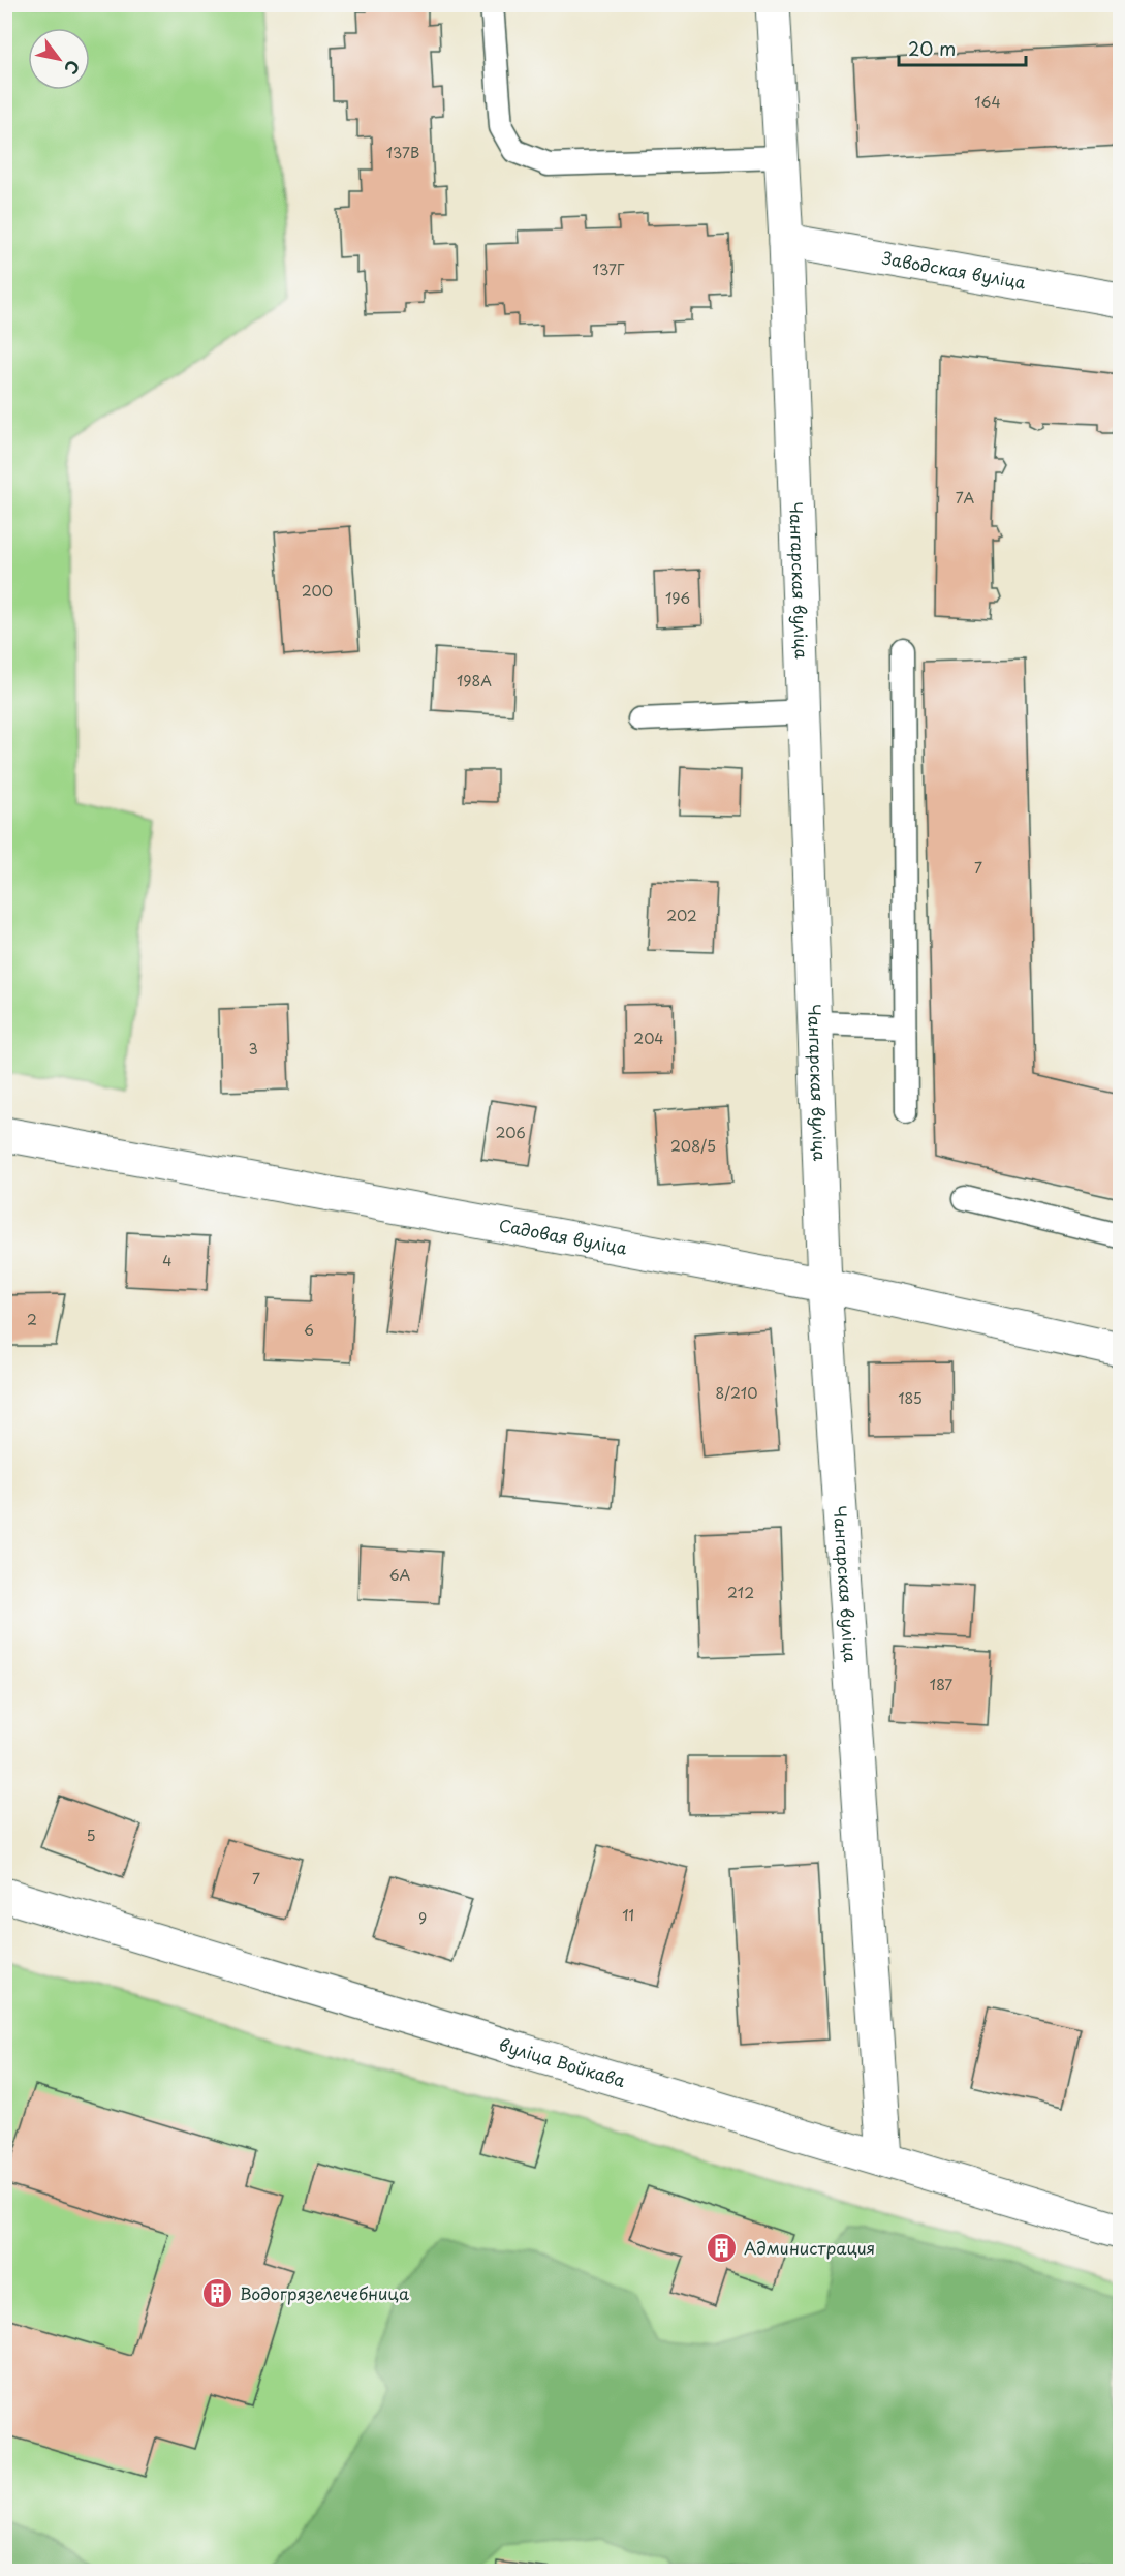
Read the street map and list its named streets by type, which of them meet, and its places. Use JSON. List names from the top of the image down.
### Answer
{
  "streets": {
    "street": [
      "Заводская вуліца",
      "Чангарская вуліца",
      "Садовая вуліца",
      "вуліца Войкава"
    ]
  },
  "crossings": [
    ["Заводская вуліца", "Чангарская вуліца"],
    ["Чангарская вуліца", "Садовая вуліца"],
    ["Чангарская вуліца", "вуліца Войкава"]
  ],
  "places": {
    "building": ["Администрация", "Водогрязелечебница"]
  },
  "house_numbers": [
    "164",
    "137В",
    "137Г",
    "7А",
    "200",
    "196",
    "198А",
    "7",
    "202",
    "204",
    "3",
    "206",
    "208/5",
    "4",
    "2",
    "6",
    "8/210",
    "185",
    "6А",
    "212",
    "187",
    "5",
    "7",
    "11",
    "9"
  ],
  "scale_bar": "20 m",
  "north": "bottom right"
}
